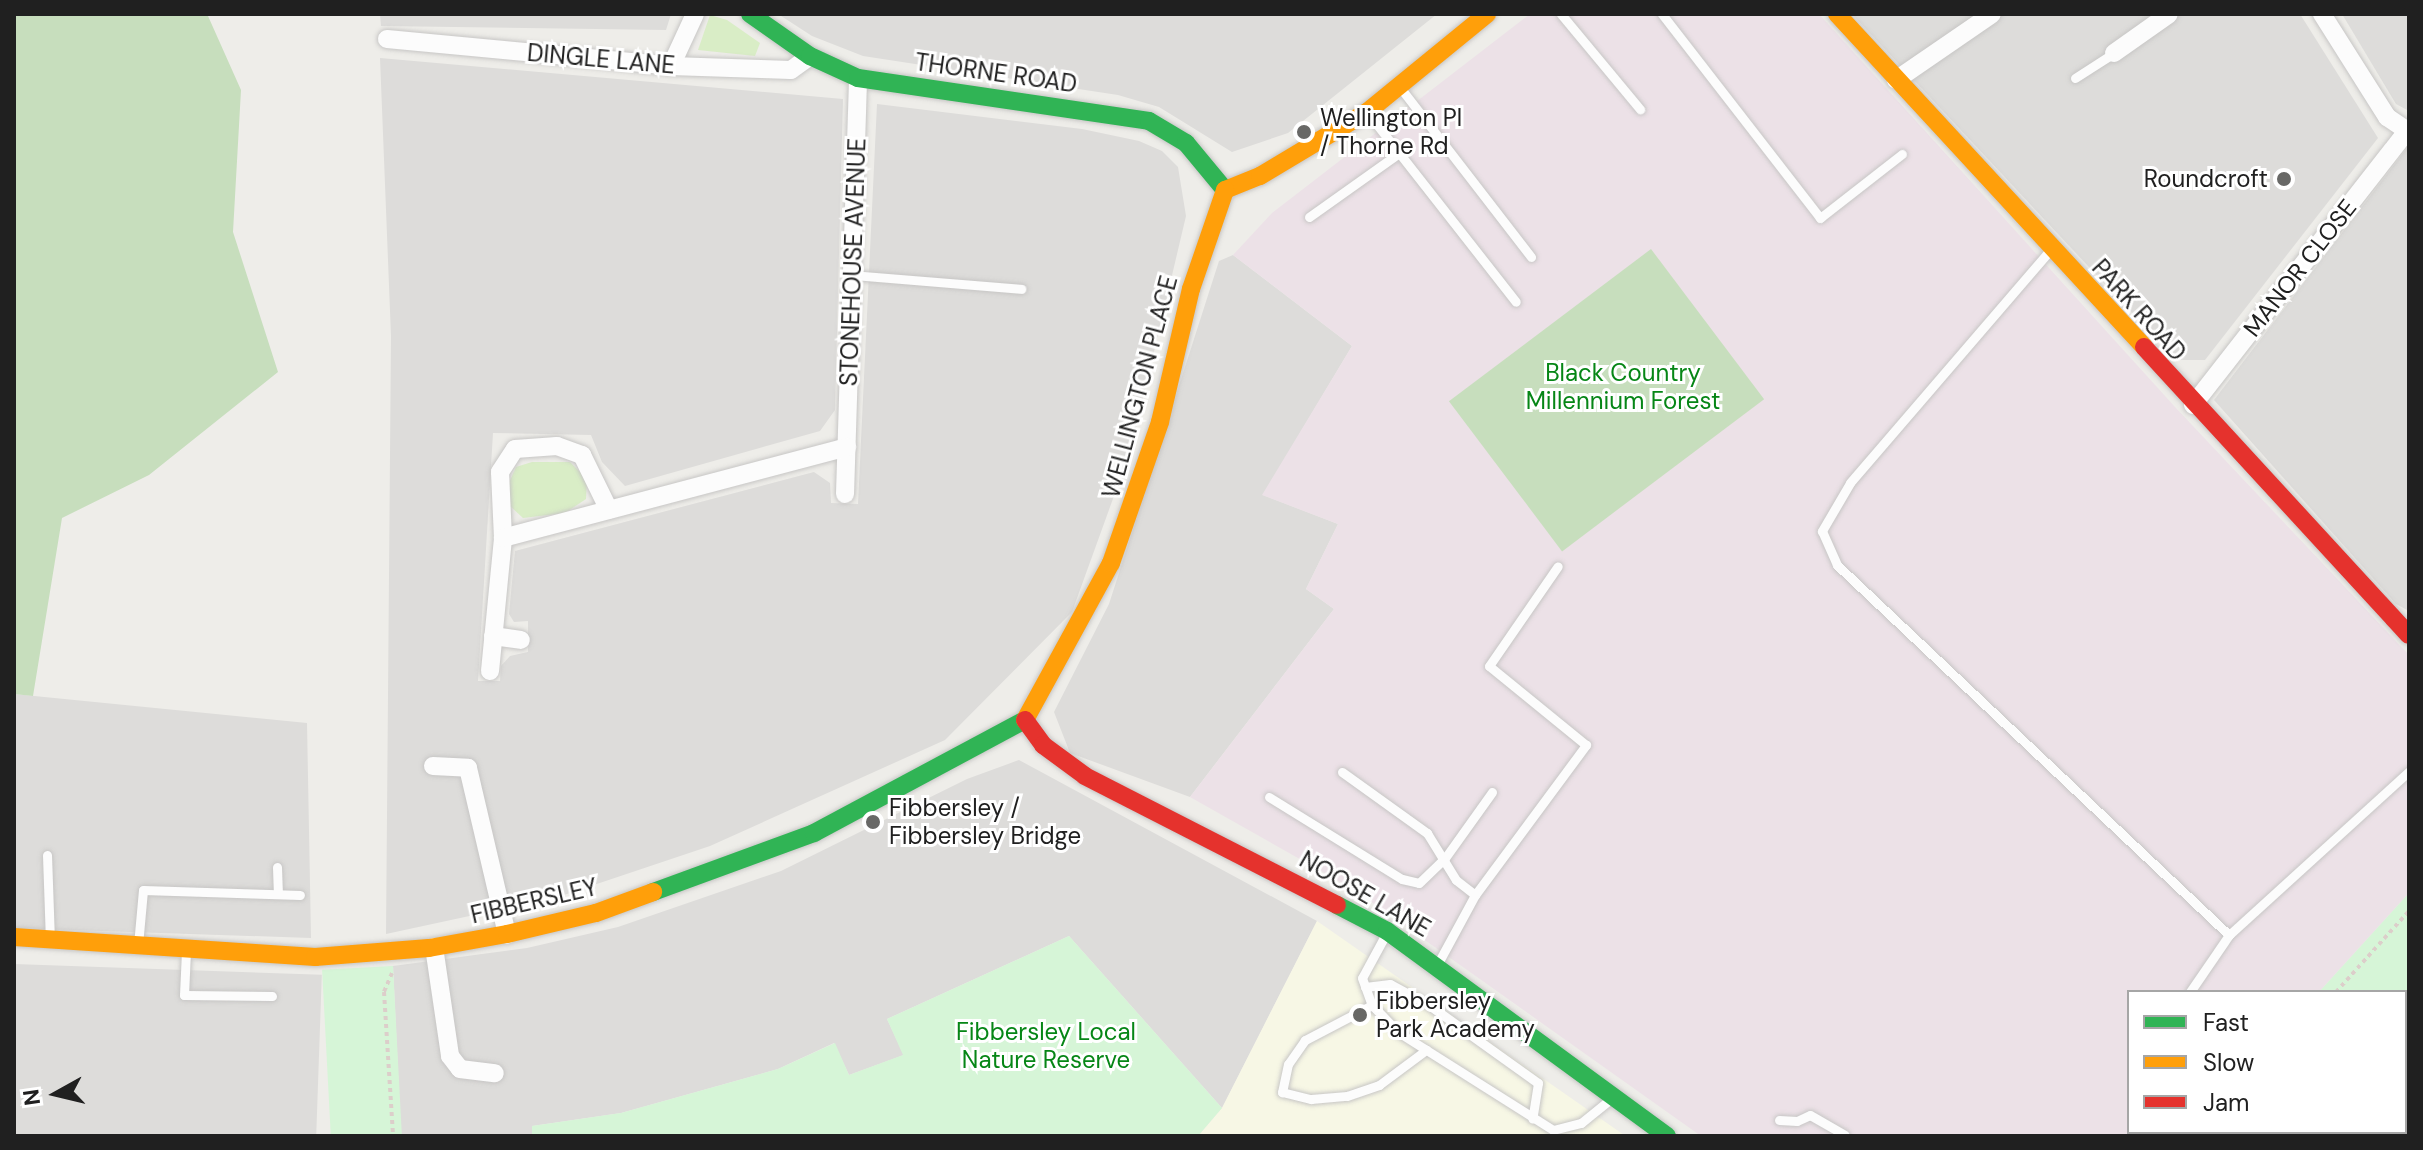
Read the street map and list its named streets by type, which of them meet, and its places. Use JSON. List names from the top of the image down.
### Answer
{
  "streets": {
    "street": [
      "DINGLE LANE",
      "THORNE ROAD",
      "STONEHOUSE AVENUE",
      "MANOR CLOSE",
      "PARK ROAD",
      "WELLINGTON PLACE",
      "NOOSE LANE",
      "FIBBERSLEY"
    ]
  },
  "crossings": [
    ["DINGLE LANE", "THORNE ROAD"],
    ["THORNE ROAD", "STONEHOUSE AVENUE"],
    ["THORNE ROAD", "WELLINGTON PLACE"],
    ["MANOR CLOSE", "PARK ROAD"],
    ["WELLINGTON PLACE", "NOOSE LANE"],
    ["WELLINGTON PLACE", "FIBBERSLEY"],
    ["NOOSE LANE", "FIBBERSLEY"]
  ],
  "parks": ["Black Country Millennium Forest", "Fibbersley Local Nature Reserve"],
  "places": [
    "Wellington Pl / Thorne Rd",
    "Roundcroft",
    "Fibbersley / Fibbersley Bridge",
    "Fibbersley Park Academy"
  ],
  "legend": ["Fast", "Slow", "Jam"],
  "north": "left"
}
